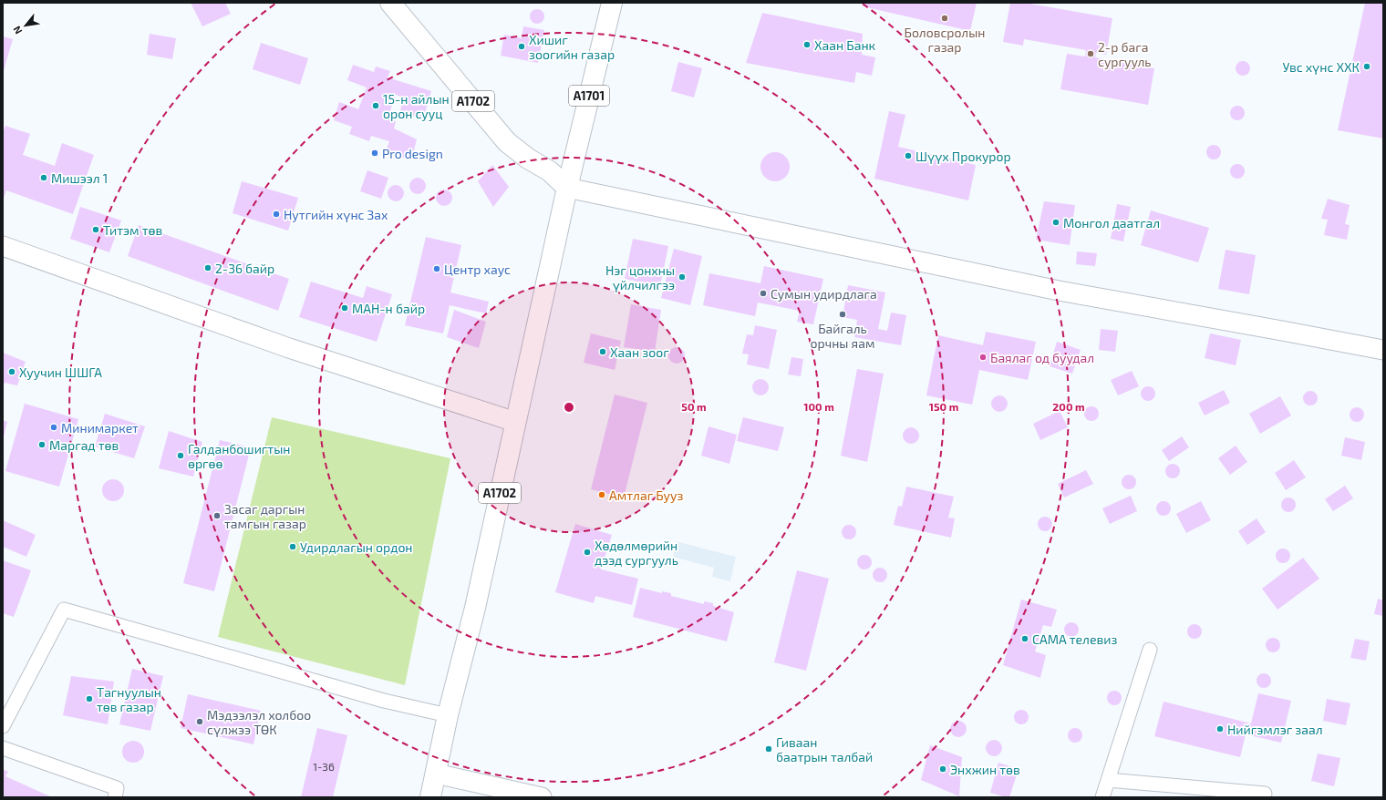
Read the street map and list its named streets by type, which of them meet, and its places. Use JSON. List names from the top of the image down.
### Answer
{
  "streets": {
    "main road": ["A1701", "A1702"]
  },
  "crossings": [
    ["A1701", "A1702"]
  ],
  "places": [
    "Боловсролын газар",
    "Хаан Банк",
    "Хишиг зоогийн газар",
    "2-р бага сургууль",
    "Увс хүнс ХХК",
    "15-н айлын орон сууц",
    "Pro design",
    "Шүүх Прокурор",
    "Мишээл 1",
    "Нутгийн хүнс Зах",
    "Монгол даатгал",
    "Титэм төв",
    "2-36 байр",
    "Центр хаус",
    "Нэг цонхны үйлчилгээ",
    "Сумын удирдлага",
    "МАН-н байр",
    "Байгаль орчны яам",
    "Хаан зоог",
    "Баялаг од буудал",
    "Хуучин ШШГА",
    "Минимаркет",
    "Маргад төв",
    "Галданбошигтын өргөө",
    "Амтлаг Бууз",
    "Засаг даргын тамгын газар",
    "Удирдлагын ордон",
    "Хөдөлмөрийн дээд сургууль",
    "САМА телевиз",
    "Тагнуулын төв газар",
    "Мэдээлэл холбоо сүлжээ ТӨК",
    "Нийгэмлэг заал",
    "Гиваан баатрын талбай",
    "Энхжин төв"
  ],
  "house_numbers": ["1-36"],
  "north": "bottom left",
  "rings": [
    "50 m",
    "100 m",
    "150 m",
    "200 m"
  ]
}
